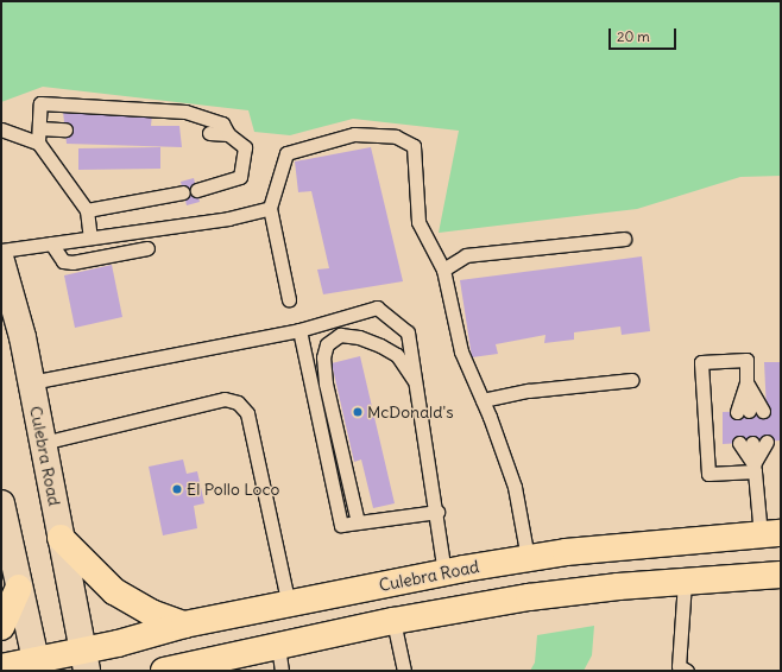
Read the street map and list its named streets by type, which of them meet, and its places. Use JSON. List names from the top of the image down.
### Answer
{
  "streets": {
    "main road": ["Culebra Road"]
  },
  "places": ["McDonald's", "El Pollo Loco"],
  "scale_bar": "20 m"
}
